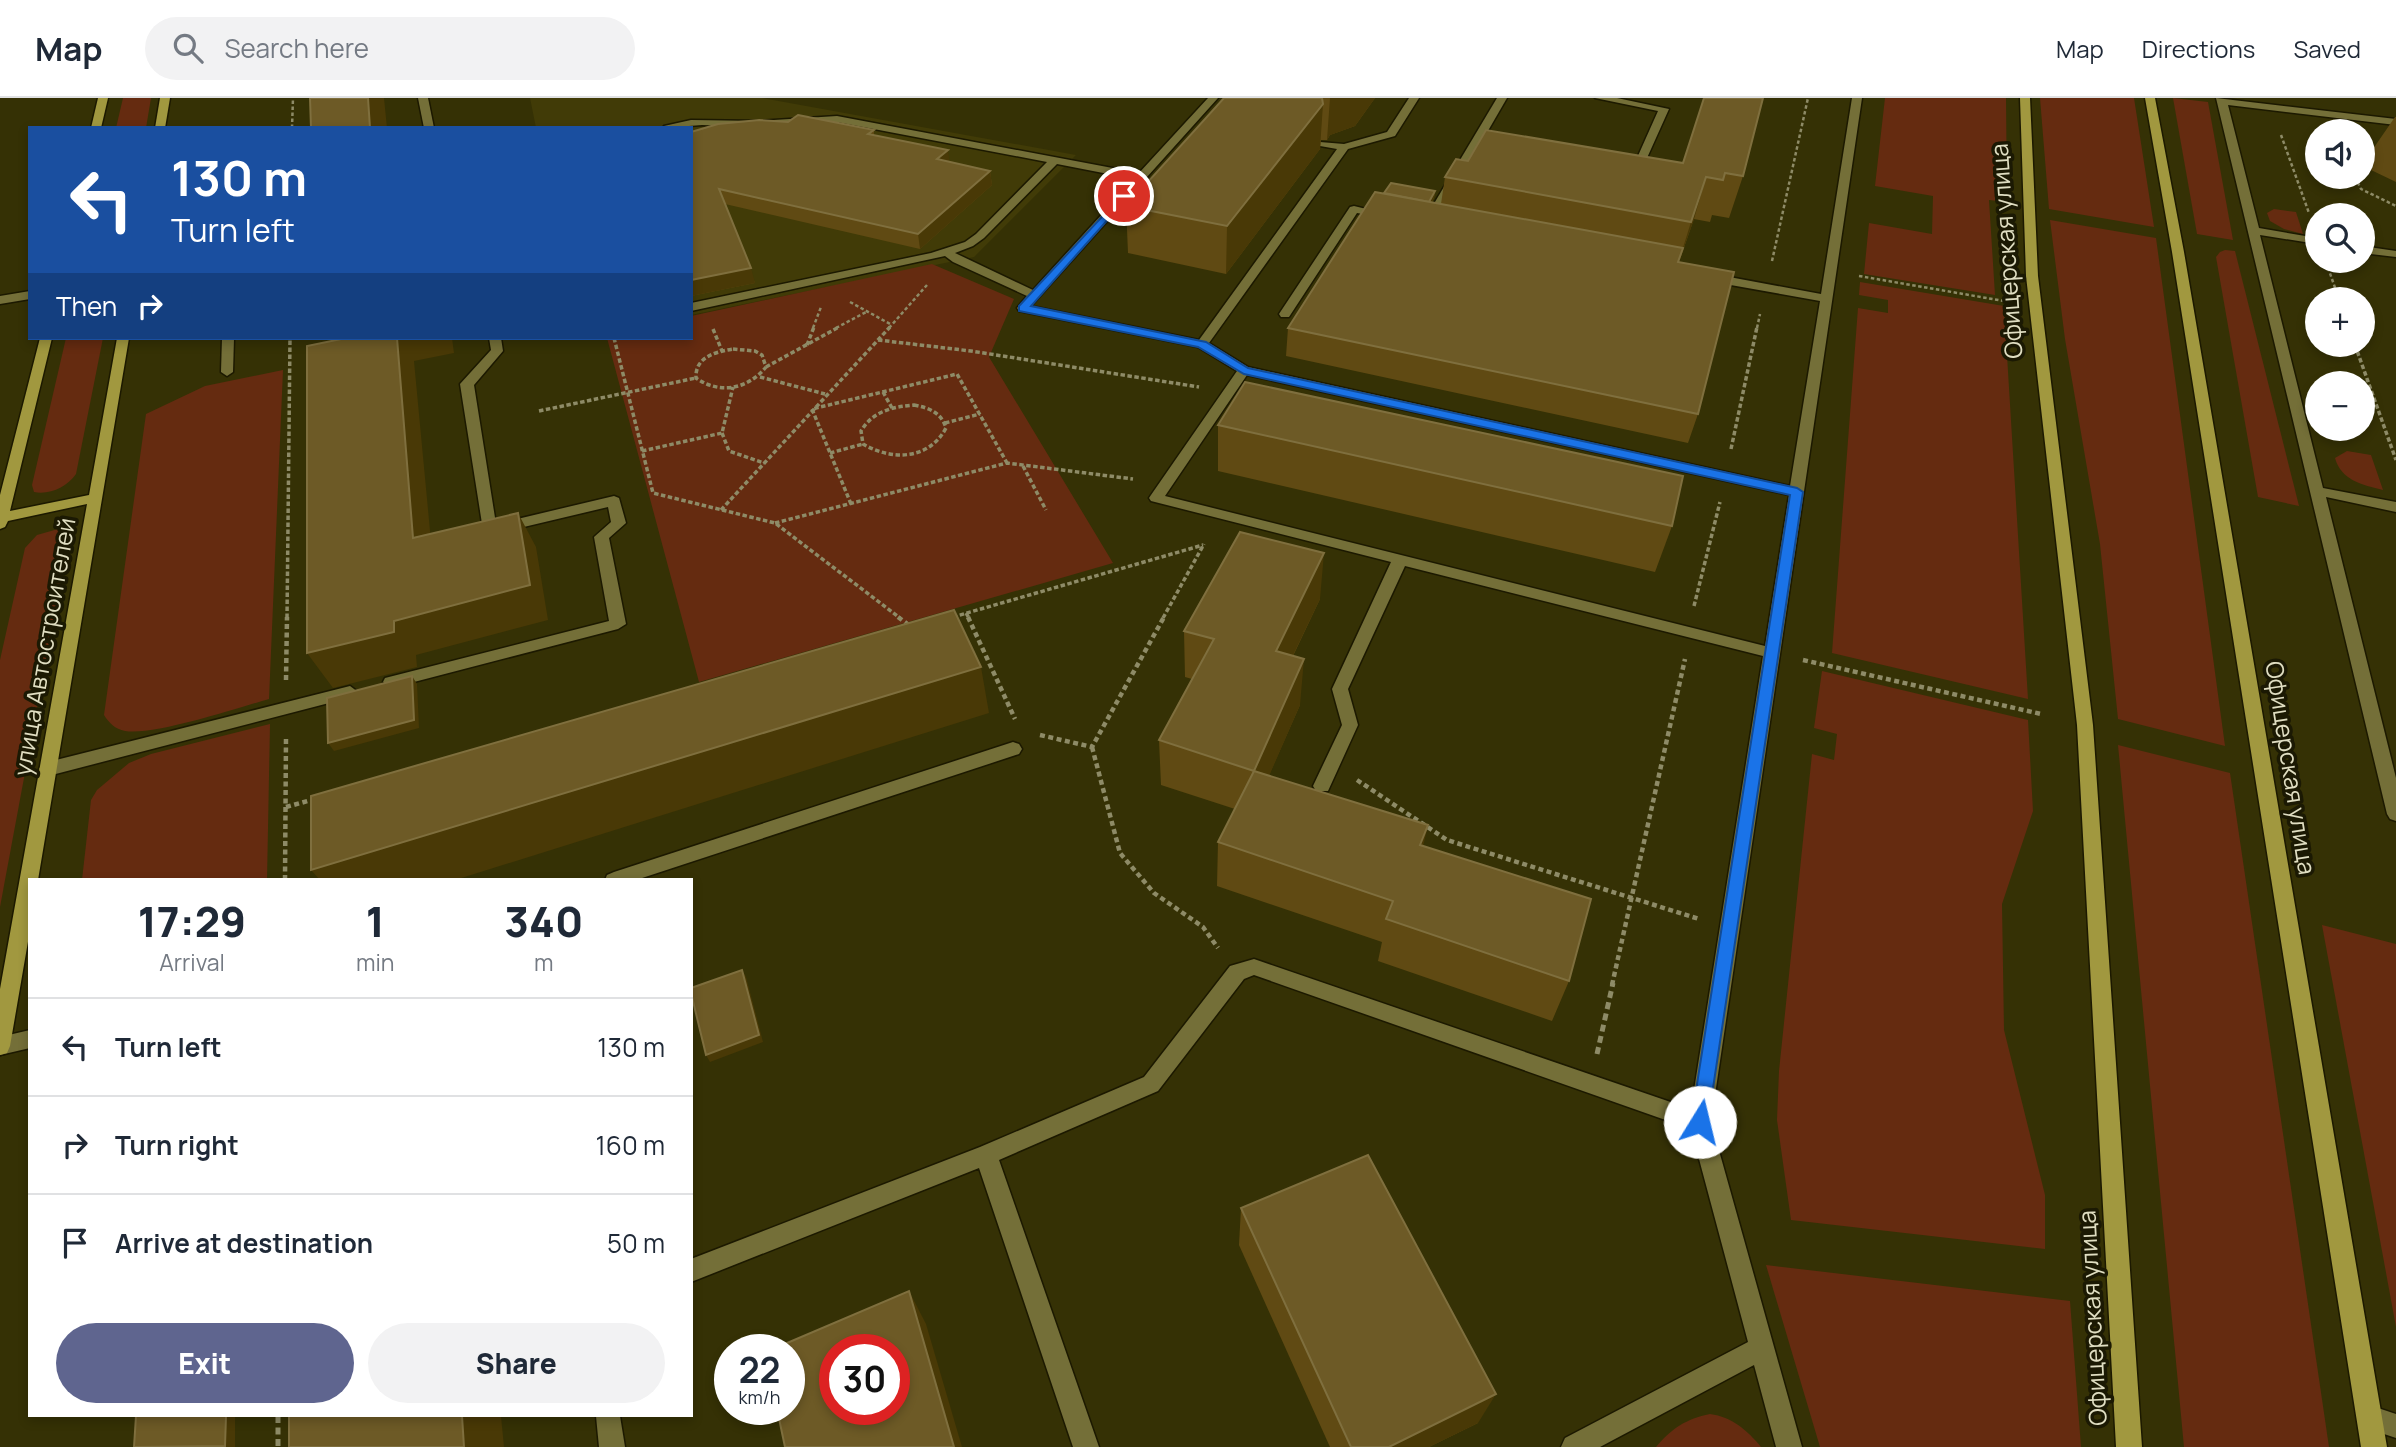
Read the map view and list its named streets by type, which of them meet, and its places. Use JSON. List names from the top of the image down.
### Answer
{
  "streets": {
    "main road": ["Офицерская улица", "улица Автостроителей"]
  },
  "page": {
    "header": "Map",
    "search": "Search here",
    "nav": ["Map", "Directions", "Saved"],
    "map_buttons": ["+", "−"],
    "turn": ["130 m", "Turn left"],
    "then": "Then",
    "eta": [
      "17:29",
      "Arrival",
      "1",
      "min",
      "340",
      "m"
    ],
    "list": [
      {
        "name": "Turn left",
        "value": "130 m"
      },
      {
        "name": "Turn right",
        "value": "160 m"
      },
      {
        "name": "Arrive at destination",
        "value": "50 m"
      }
    ],
    "buttons": ["Exit", "Share"],
    "speed": "22 km/h",
    "limit": "30"
  }
}
